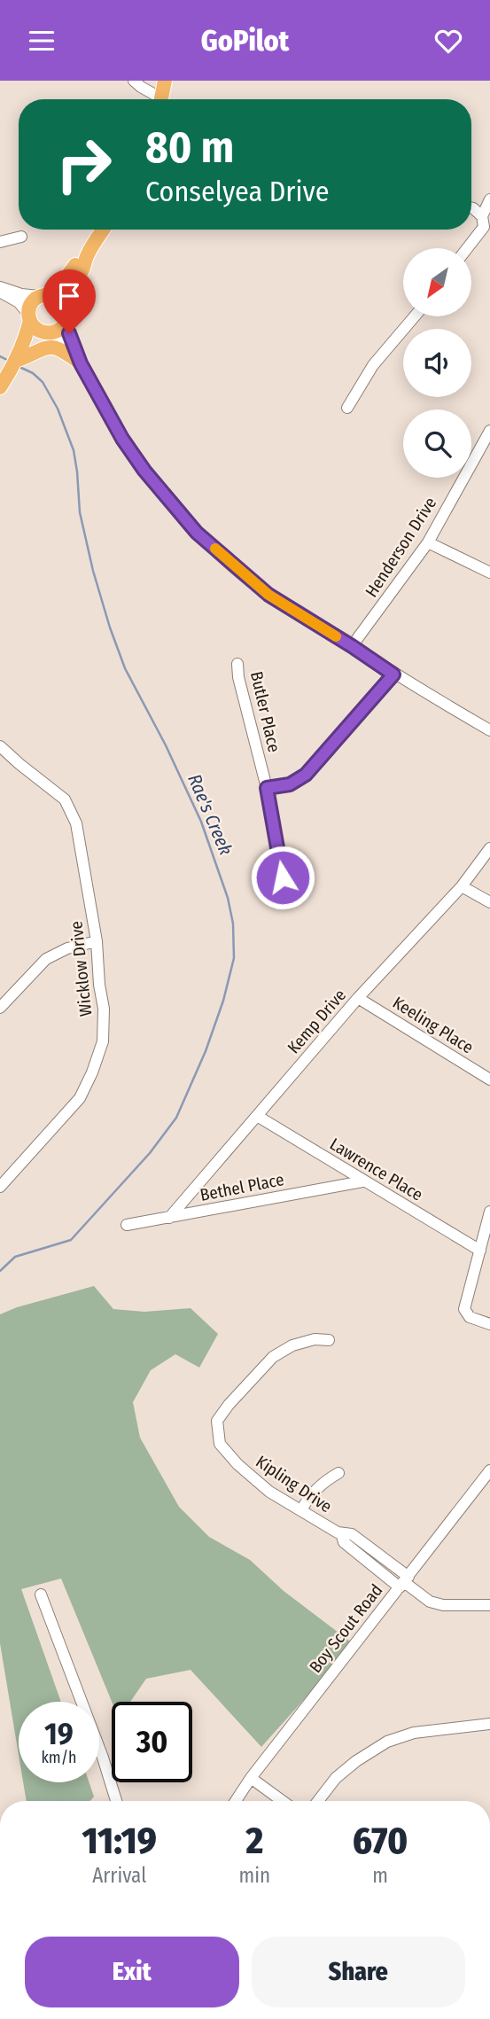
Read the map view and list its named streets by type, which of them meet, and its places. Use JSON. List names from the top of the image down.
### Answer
{
  "streets": {
    "street": [
      "Henderson Drive",
      "Butler Place",
      "Wicklow Drive",
      "Kemp Drive",
      "Keeling Place",
      "Lawrence Place",
      "Bethel Place",
      "Kipling Drive",
      "Boy Scout Road"
    ]
  },
  "crossings": [
    ["Kemp Drive", "Keeling Place"],
    ["Kemp Drive", "Lawrence Place"],
    ["Kemp Drive", "Bethel Place"],
    ["Lawrence Place", "Bethel Place"],
    ["Kipling Drive", "Boy Scout Road"]
  ],
  "water": ["Rae's Creek"],
  "north": "bottom left",
  "page": {
    "header": "GoPilot",
    "turn": ["80 m", "Conselyea Drive"],
    "speed": "19 km/h",
    "limit": "30",
    "eta": [
      "11:19",
      "Arrival",
      "2",
      "min",
      "670",
      "m"
    ],
    "buttons": ["Exit", "Share"]
  }
}
